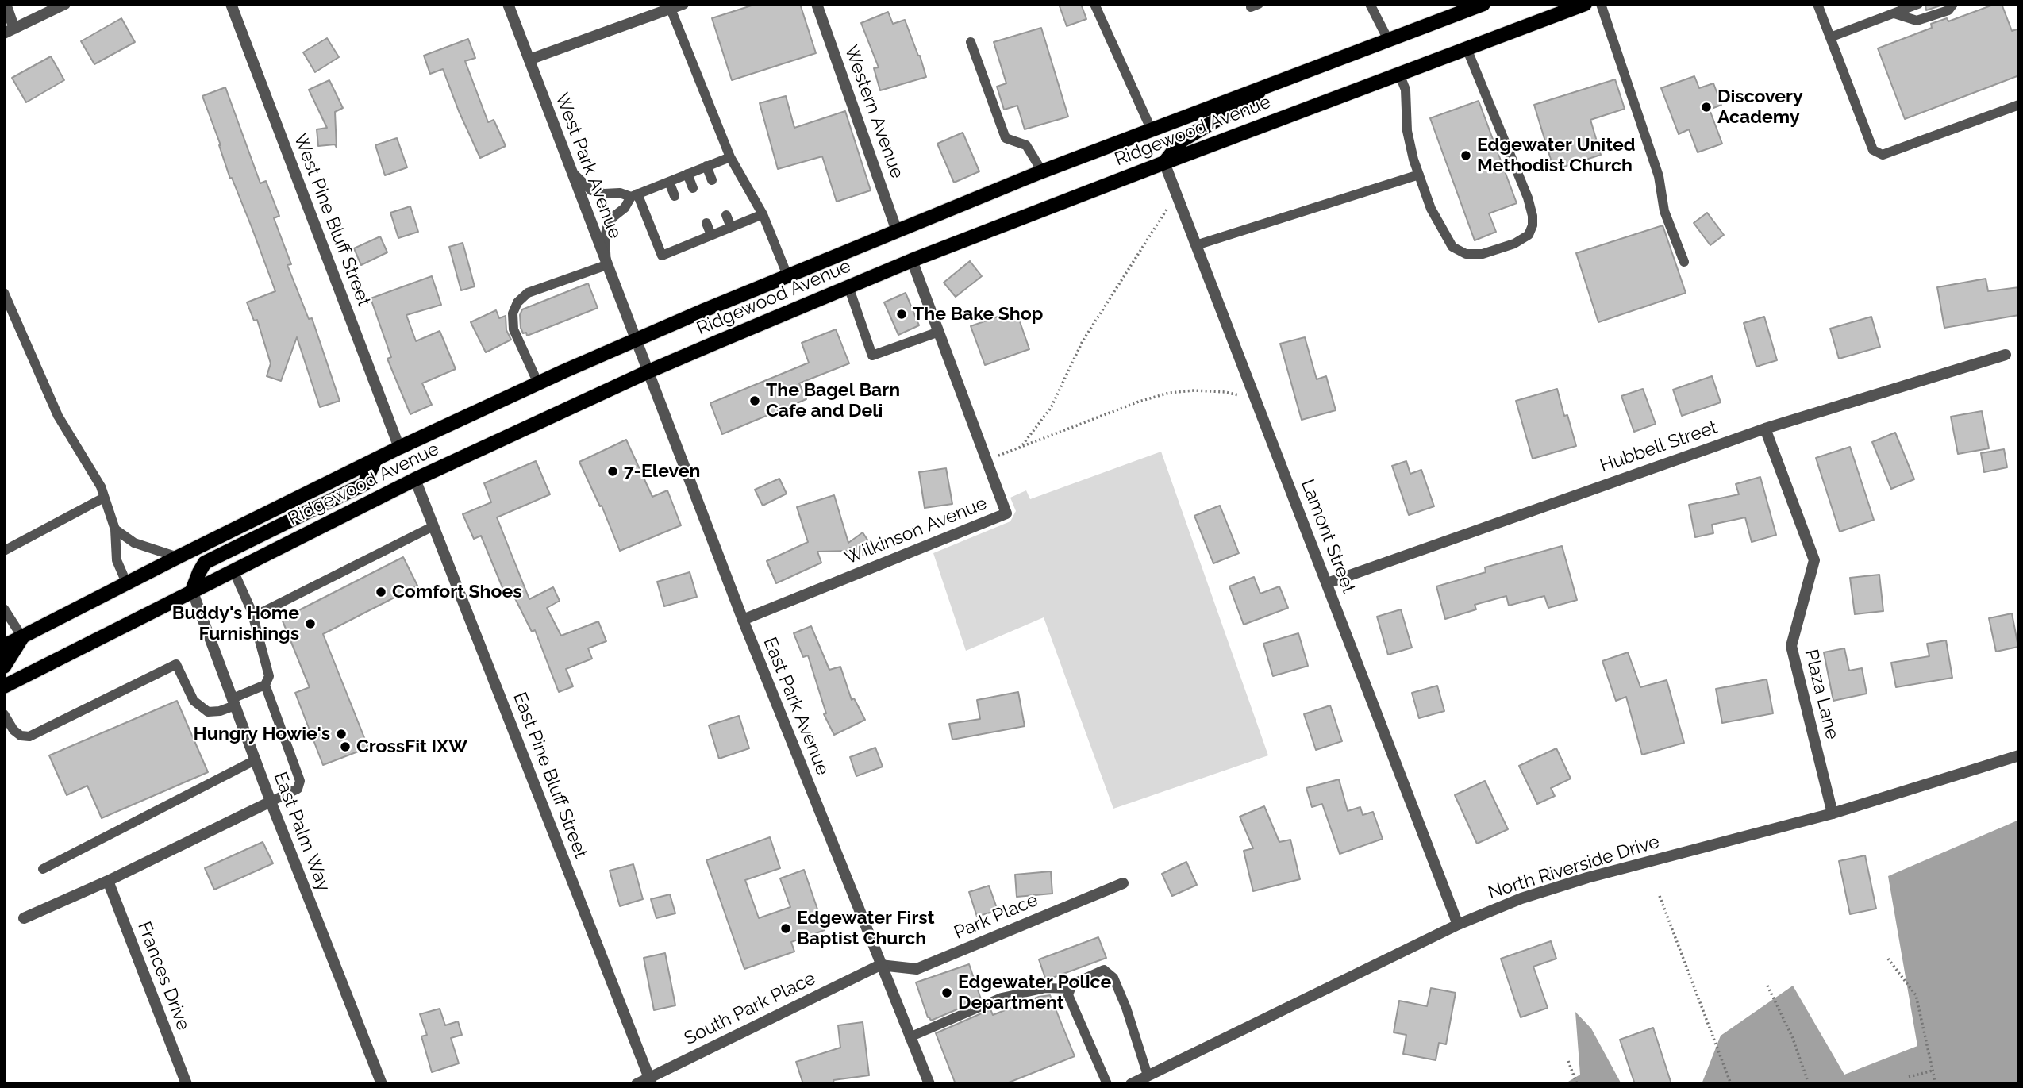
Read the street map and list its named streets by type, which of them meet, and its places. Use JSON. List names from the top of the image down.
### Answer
{
  "streets": {
    "main road": ["Ridgewood Avenue"],
    "street": [
      "Western Avenue",
      "West Park Avenue",
      "West Pine Bluff Street",
      "Hubbell Street",
      "Wilkinson Avenue",
      "Lamont Street",
      "Plaza Lane",
      "East Park Avenue",
      "East Pine Bluff Street",
      "East Palm Way",
      "North Riverside Drive",
      "Park Place",
      "Frances Drive",
      "South Park Place"
    ]
  },
  "crossings": [
    ["Western Avenue", "Ridgewood Avenue"],
    ["Ridgewood Avenue", "West Park Avenue"],
    ["Ridgewood Avenue", "West Pine Bluff Street"],
    ["Ridgewood Avenue", "Wilkinson Avenue"],
    ["Ridgewood Avenue", "Lamont Street"],
    ["Ridgewood Avenue", "East Park Avenue"],
    ["Ridgewood Avenue", "East Pine Bluff Street"],
    ["Ridgewood Avenue", "East Palm Way"],
    ["West Park Avenue", "East Park Avenue"],
    ["Hubbell Street", "Lamont Street"],
    ["Hubbell Street", "Plaza Lane"],
    ["Wilkinson Avenue", "East Park Avenue"],
    ["Lamont Street", "North Riverside Drive"],
    ["Plaza Lane", "North Riverside Drive"],
    ["East Park Avenue", "Park Place"],
    ["East Park Avenue", "South Park Place"],
    ["East Pine Bluff Street", "South Park Place"],
    ["Park Place", "South Park Place"]
  ],
  "places": [
    "Discovery Academy",
    "Edgewater United Methodist Church",
    "The Bake Shop",
    "The Bagel Barn Cafe and Deli",
    "7-Eleven",
    "Comfort Shoes",
    "Buddy's Home Furnishings",
    "Hungry Howie's",
    "CrossFit IXW",
    "Edgewater First Baptist Church",
    "Edgewater Police Department"
  ]
}
